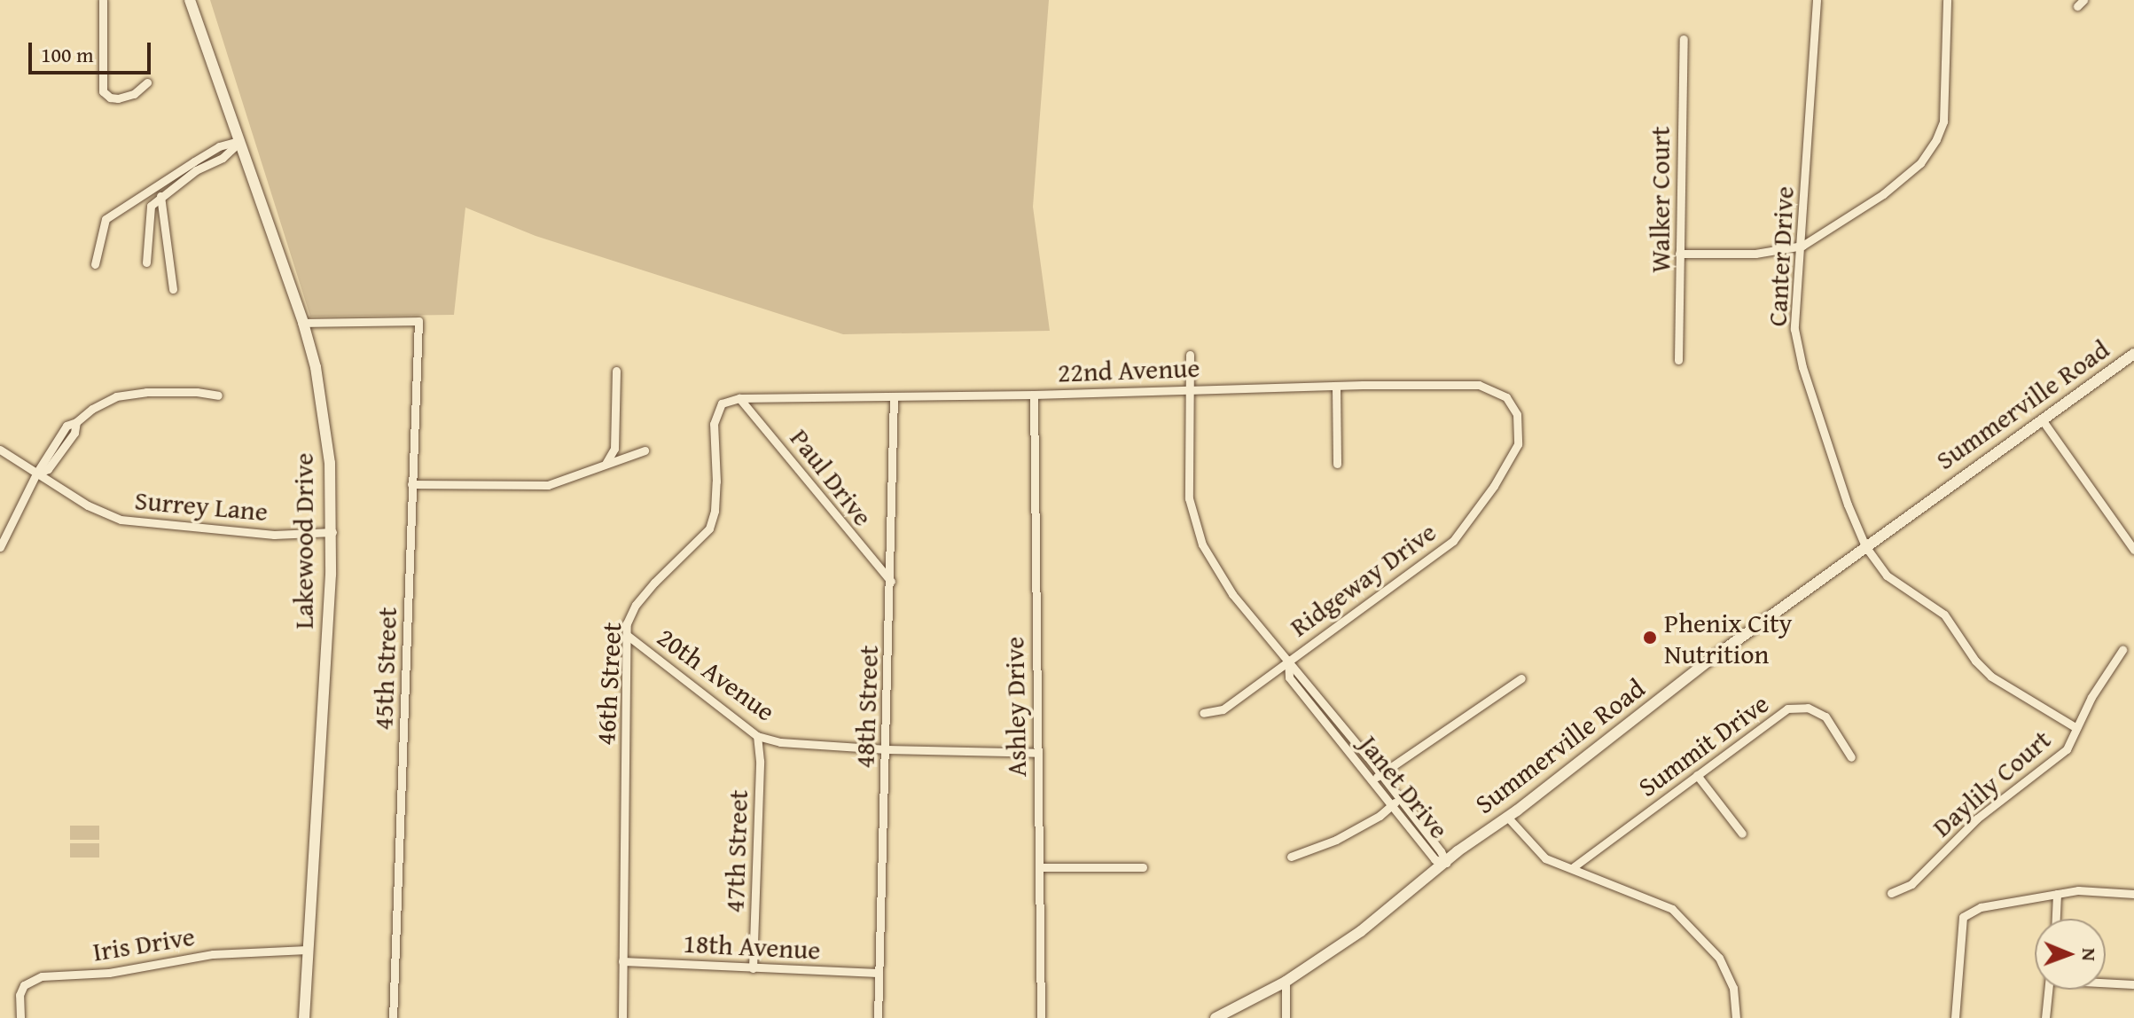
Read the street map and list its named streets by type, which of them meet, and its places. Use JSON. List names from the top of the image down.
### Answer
{
  "streets": {
    "main road": ["Summerville Road", "Lakewood Drive"],
    "street": [
      "Walker Court",
      "Canter Drive",
      "22nd Avenue",
      "Paul Drive",
      "Surrey Lane",
      "Ridgeway Drive",
      "45th Street",
      "20th Avenue",
      "46th Street",
      "48th Street",
      "Ashley Drive",
      "Summit Drive",
      "Daylily Court",
      "Janet Drive",
      "47th Street",
      "Iris Drive",
      "18th Avenue"
    ]
  },
  "crossings": [
    ["Canter Drive", "Summerville Road"],
    ["Canter Drive", "Daylily Court"],
    ["22nd Avenue", "Paul Drive"],
    ["22nd Avenue", "Ridgeway Drive"],
    ["22nd Avenue", "46th Street"],
    ["22nd Avenue", "48th Street"],
    ["22nd Avenue", "Ashley Drive"],
    ["22nd Avenue", "Janet Drive"],
    ["Summerville Road", "Janet Drive"],
    ["Paul Drive", "46th Street"],
    ["Paul Drive", "48th Street"],
    ["Surrey Lane", "Lakewood Drive"],
    ["Lakewood Drive", "45th Street"],
    ["Lakewood Drive", "Iris Drive"],
    ["Ridgeway Drive", "Janet Drive"],
    ["20th Avenue", "46th Street"],
    ["20th Avenue", "48th Street"],
    ["20th Avenue", "Ashley Drive"],
    ["20th Avenue", "47th Street"],
    ["46th Street", "18th Avenue"],
    ["48th Street", "18th Avenue"],
    ["47th Street", "18th Avenue"]
  ],
  "places": ["Phenix City Nutrition"],
  "scale_bar": "100 m",
  "north": "right"
}
